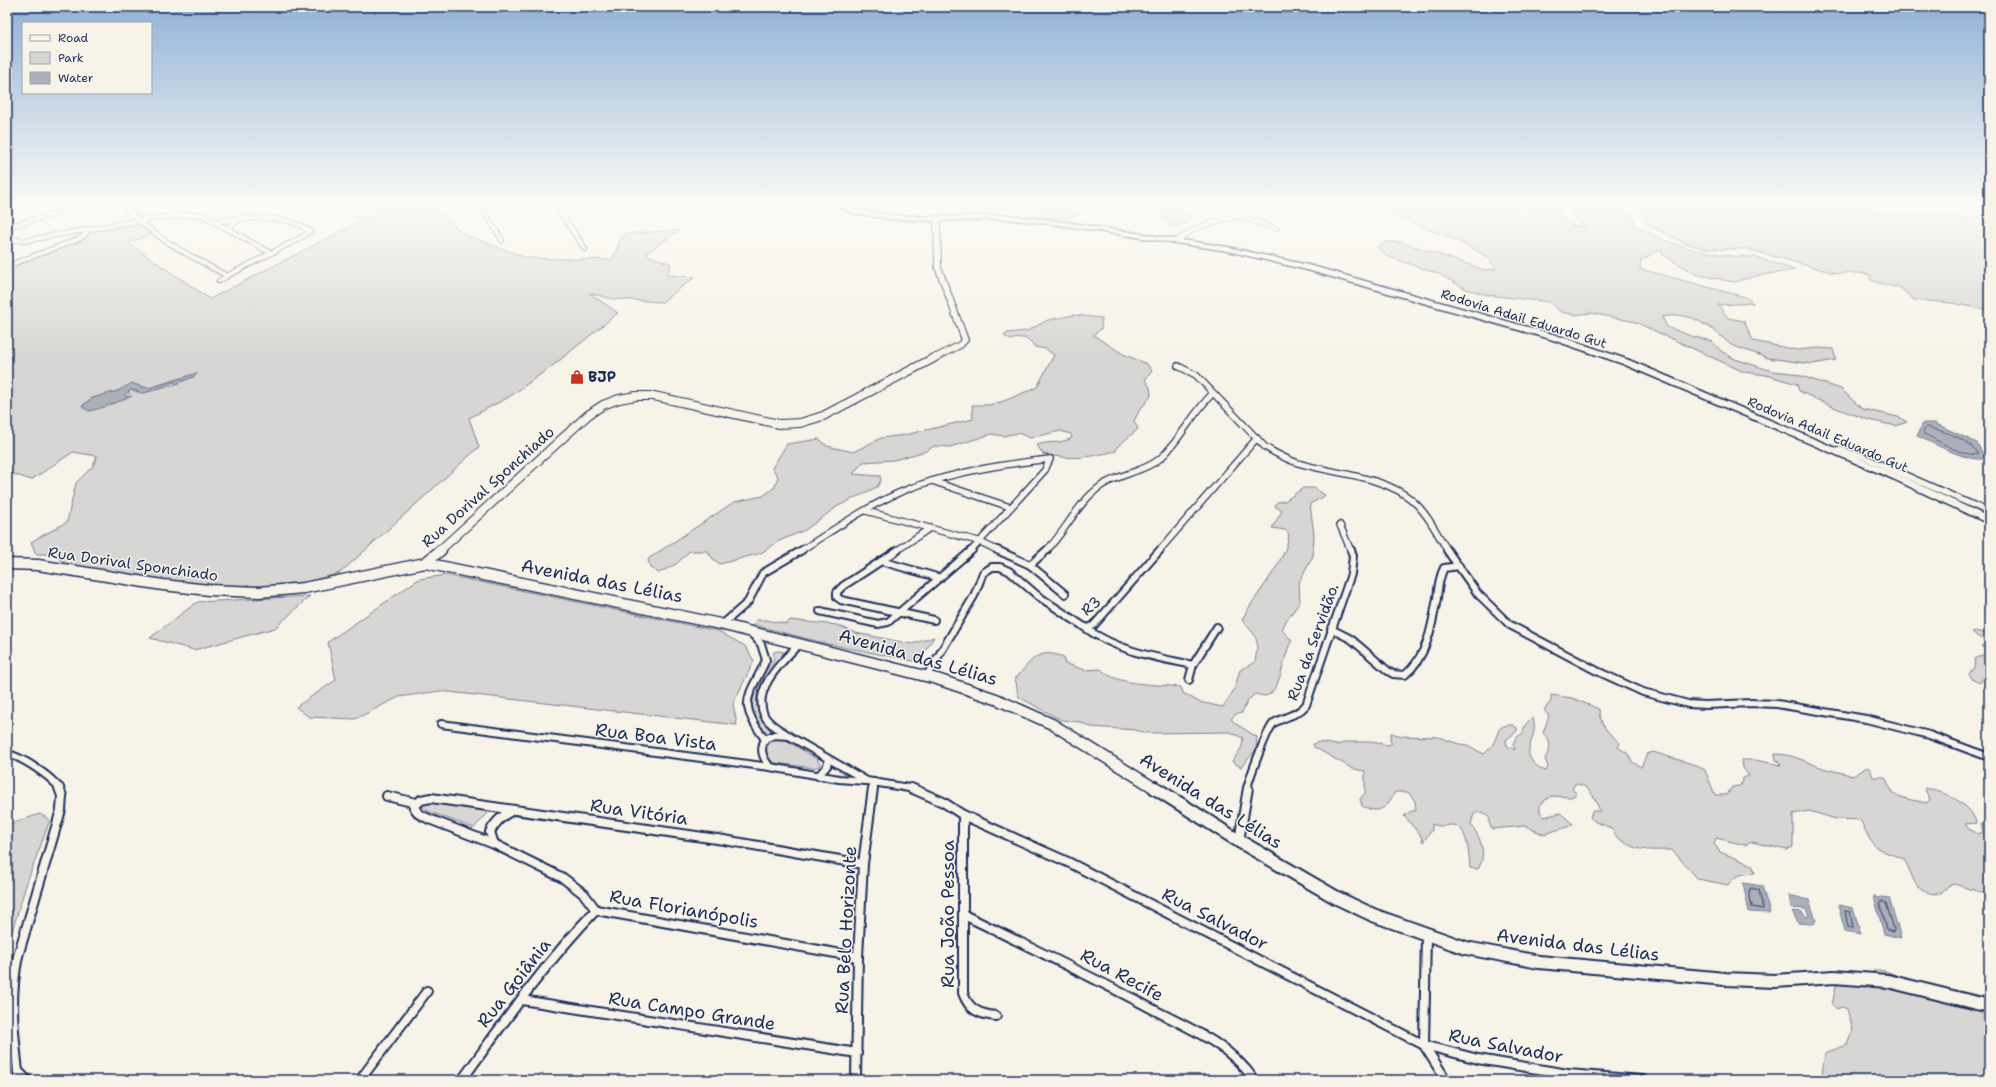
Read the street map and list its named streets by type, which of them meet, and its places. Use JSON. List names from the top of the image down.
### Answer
{
  "streets": {
    "main road": ["Rodovia Adail Eduardo Gut"],
    "street": [
      "Rua Dorival Sponchiado",
      "Avenida das Lélias",
      "R3",
      "Rua da Servidão.",
      "Rua Boa Vista",
      "Rua Vitória",
      "Rua Florianópolis",
      "Rua João Pessoa",
      "Rua Salvador",
      "Rua Belo Horizonte",
      "Rua Recife",
      "Rua Goiânia",
      "Rua Campo Grande"
    ]
  },
  "crossings": [
    ["Rua Dorival Sponchiado", "Avenida das Lélias"],
    ["Avenida das Lélias", "R3"],
    ["Avenida das Lélias", "Rua da Servidão."],
    ["Avenida das Lélias", "Rua Salvador"],
    ["Rua Boa Vista", "Rua Salvador"],
    ["Rua Boa Vista", "Rua Belo Horizonte"],
    ["Rua Vitória", "Rua Florianópolis"],
    ["Rua Vitória", "Rua Belo Horizonte"],
    ["Rua Florianópolis", "Rua Belo Horizonte"],
    ["Rua Florianópolis", "Rua Goiânia"],
    ["Rua João Pessoa", "Rua Salvador"],
    ["Rua João Pessoa", "Rua Recife"],
    ["Rua Salvador", "Rua Belo Horizonte"],
    ["Rua Belo Horizonte", "Rua Campo Grande"],
    ["Rua Goiânia", "Rua Campo Grande"]
  ],
  "places": {
    "shop": ["BJP"]
  },
  "legend": ["Road", "Park", "Water"]
}
